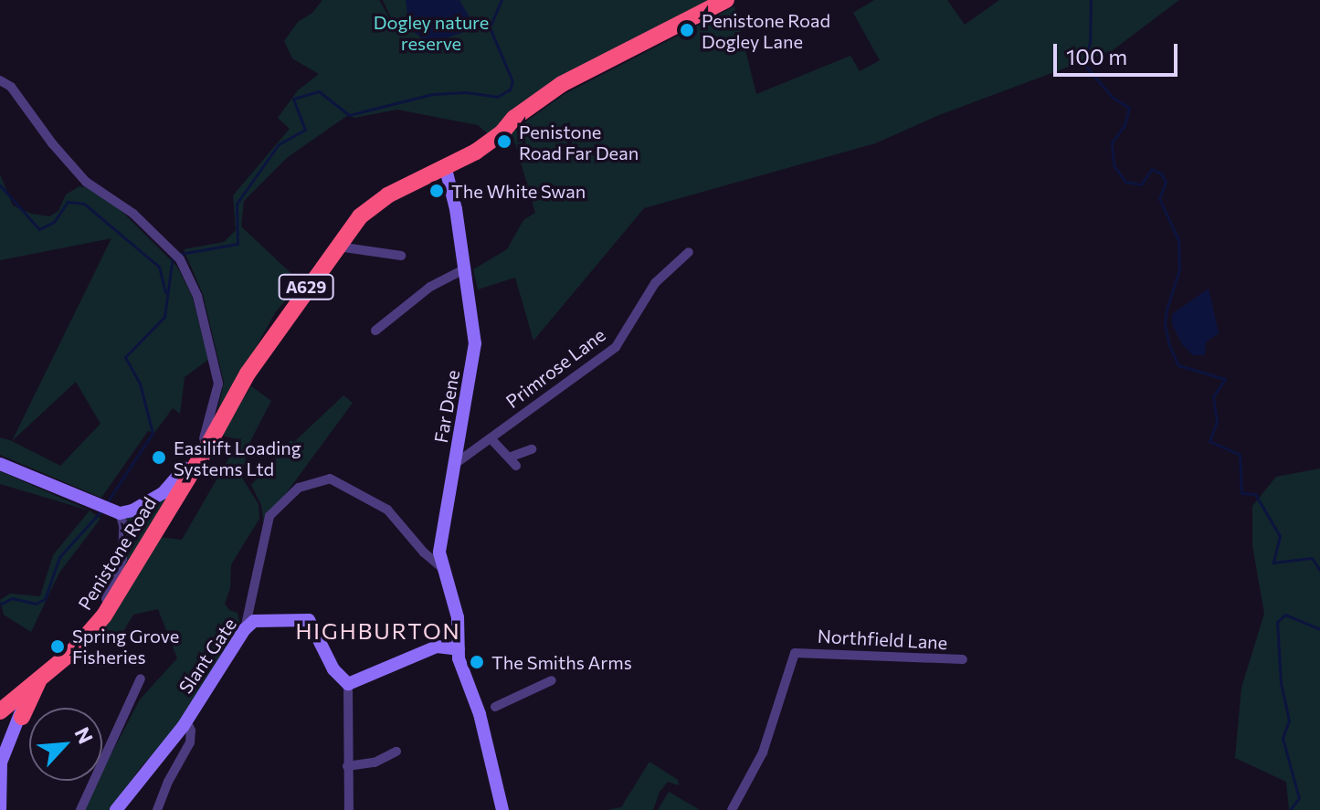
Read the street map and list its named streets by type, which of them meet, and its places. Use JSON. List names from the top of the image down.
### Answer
{
  "streets": {
    "highway": ["A629", "Penistone Road"],
    "street": [
      "Primrose Lane",
      "Far Dene",
      "Northfield Lane",
      "Slant Gate"
    ]
  },
  "crossings": [
    ["Primrose Lane", "Far Dene"],
    ["Far Dene", "Penistone Road"]
  ],
  "districts": ["HIGHBURTON"],
  "parks": ["Dogley nature reserve"],
  "places": [
    "Penistone Road Dogley Lane",
    "Penistone Road Far Dean",
    "The White Swan",
    "Easilift Loading Systems Ltd",
    "Spring Grove Fisheries",
    "The Smiths Arms"
  ],
  "scale_bar": "100 m",
  "north": "top right"
}
